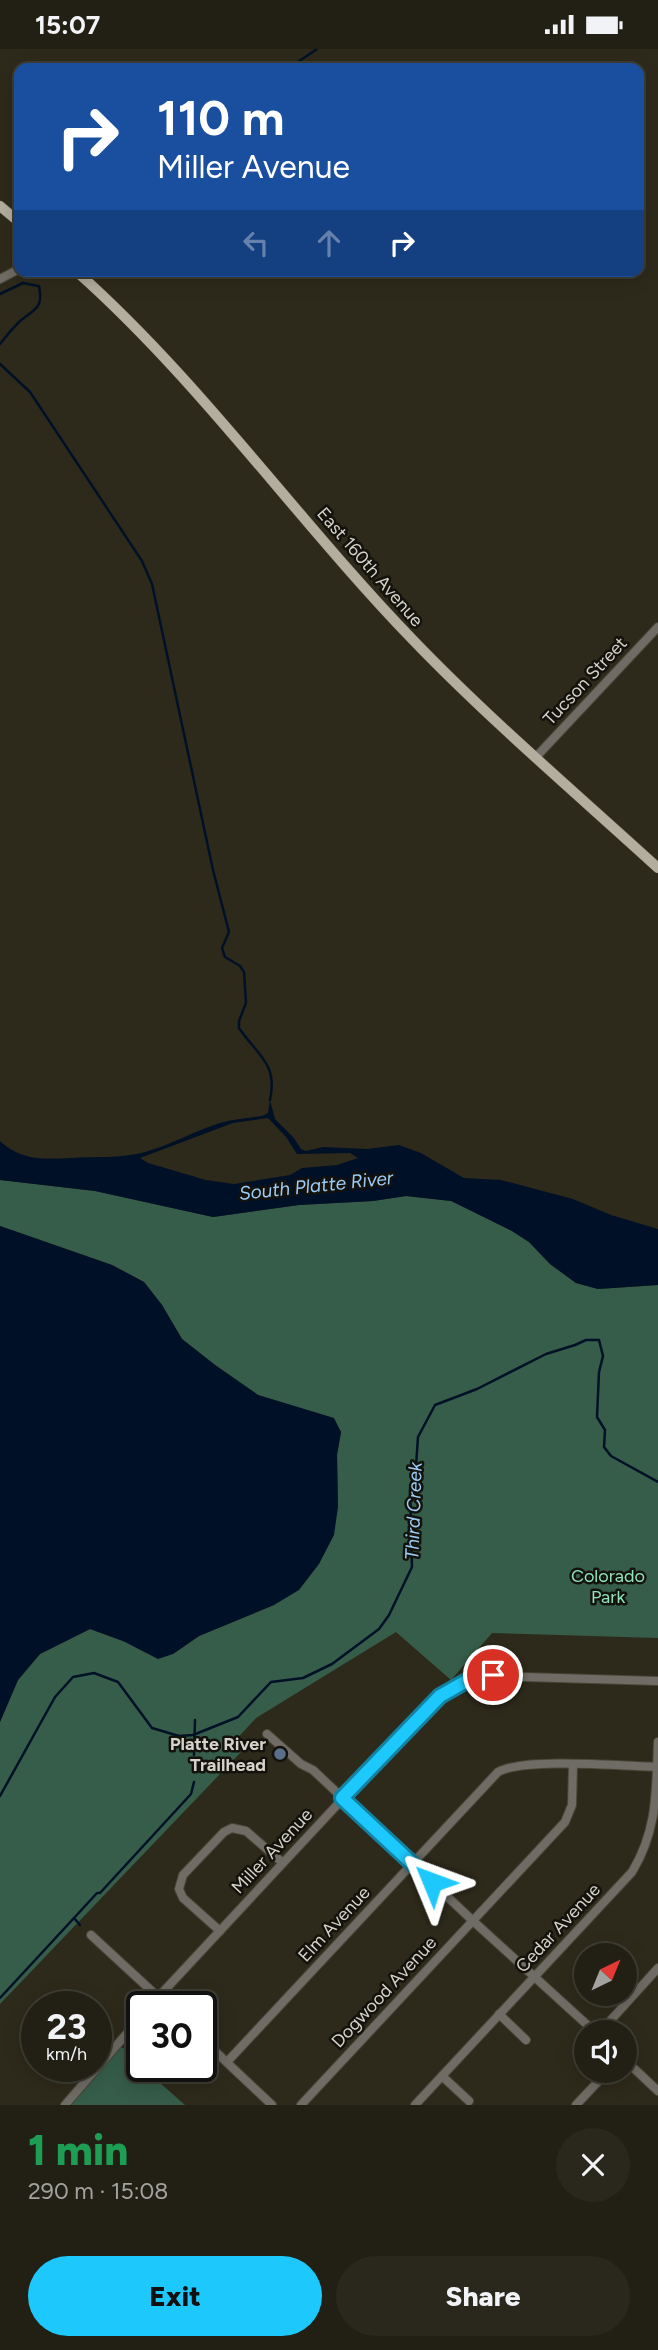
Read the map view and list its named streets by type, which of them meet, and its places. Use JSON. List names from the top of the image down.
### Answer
{
  "streets": {
    "main road": ["East 160th Avenue"],
    "street": [
      "Tucson Street",
      "Miller Avenue",
      "Elm Avenue",
      "Cedar Avenue",
      "Dogwood Avenue"
    ]
  },
  "crossings": [
    ["East 160th Avenue", "Tucson Street"],
    ["Elm Avenue", "Cedar Avenue"],
    ["Elm Avenue", "Dogwood Avenue"]
  ],
  "water": ["South Platte River", "Third Creek"],
  "parks": ["Colorado Park"],
  "places": ["Platte River Trailhead"],
  "north": "top right",
  "page": {
    "status": "15:07",
    "turn": ["110 m", "Miller Avenue"],
    "speed": "23 km/h",
    "limit": "30",
    "heading": ["1 min", "290 m · 15:08"],
    "buttons": ["Exit", "Share"]
  }
}
